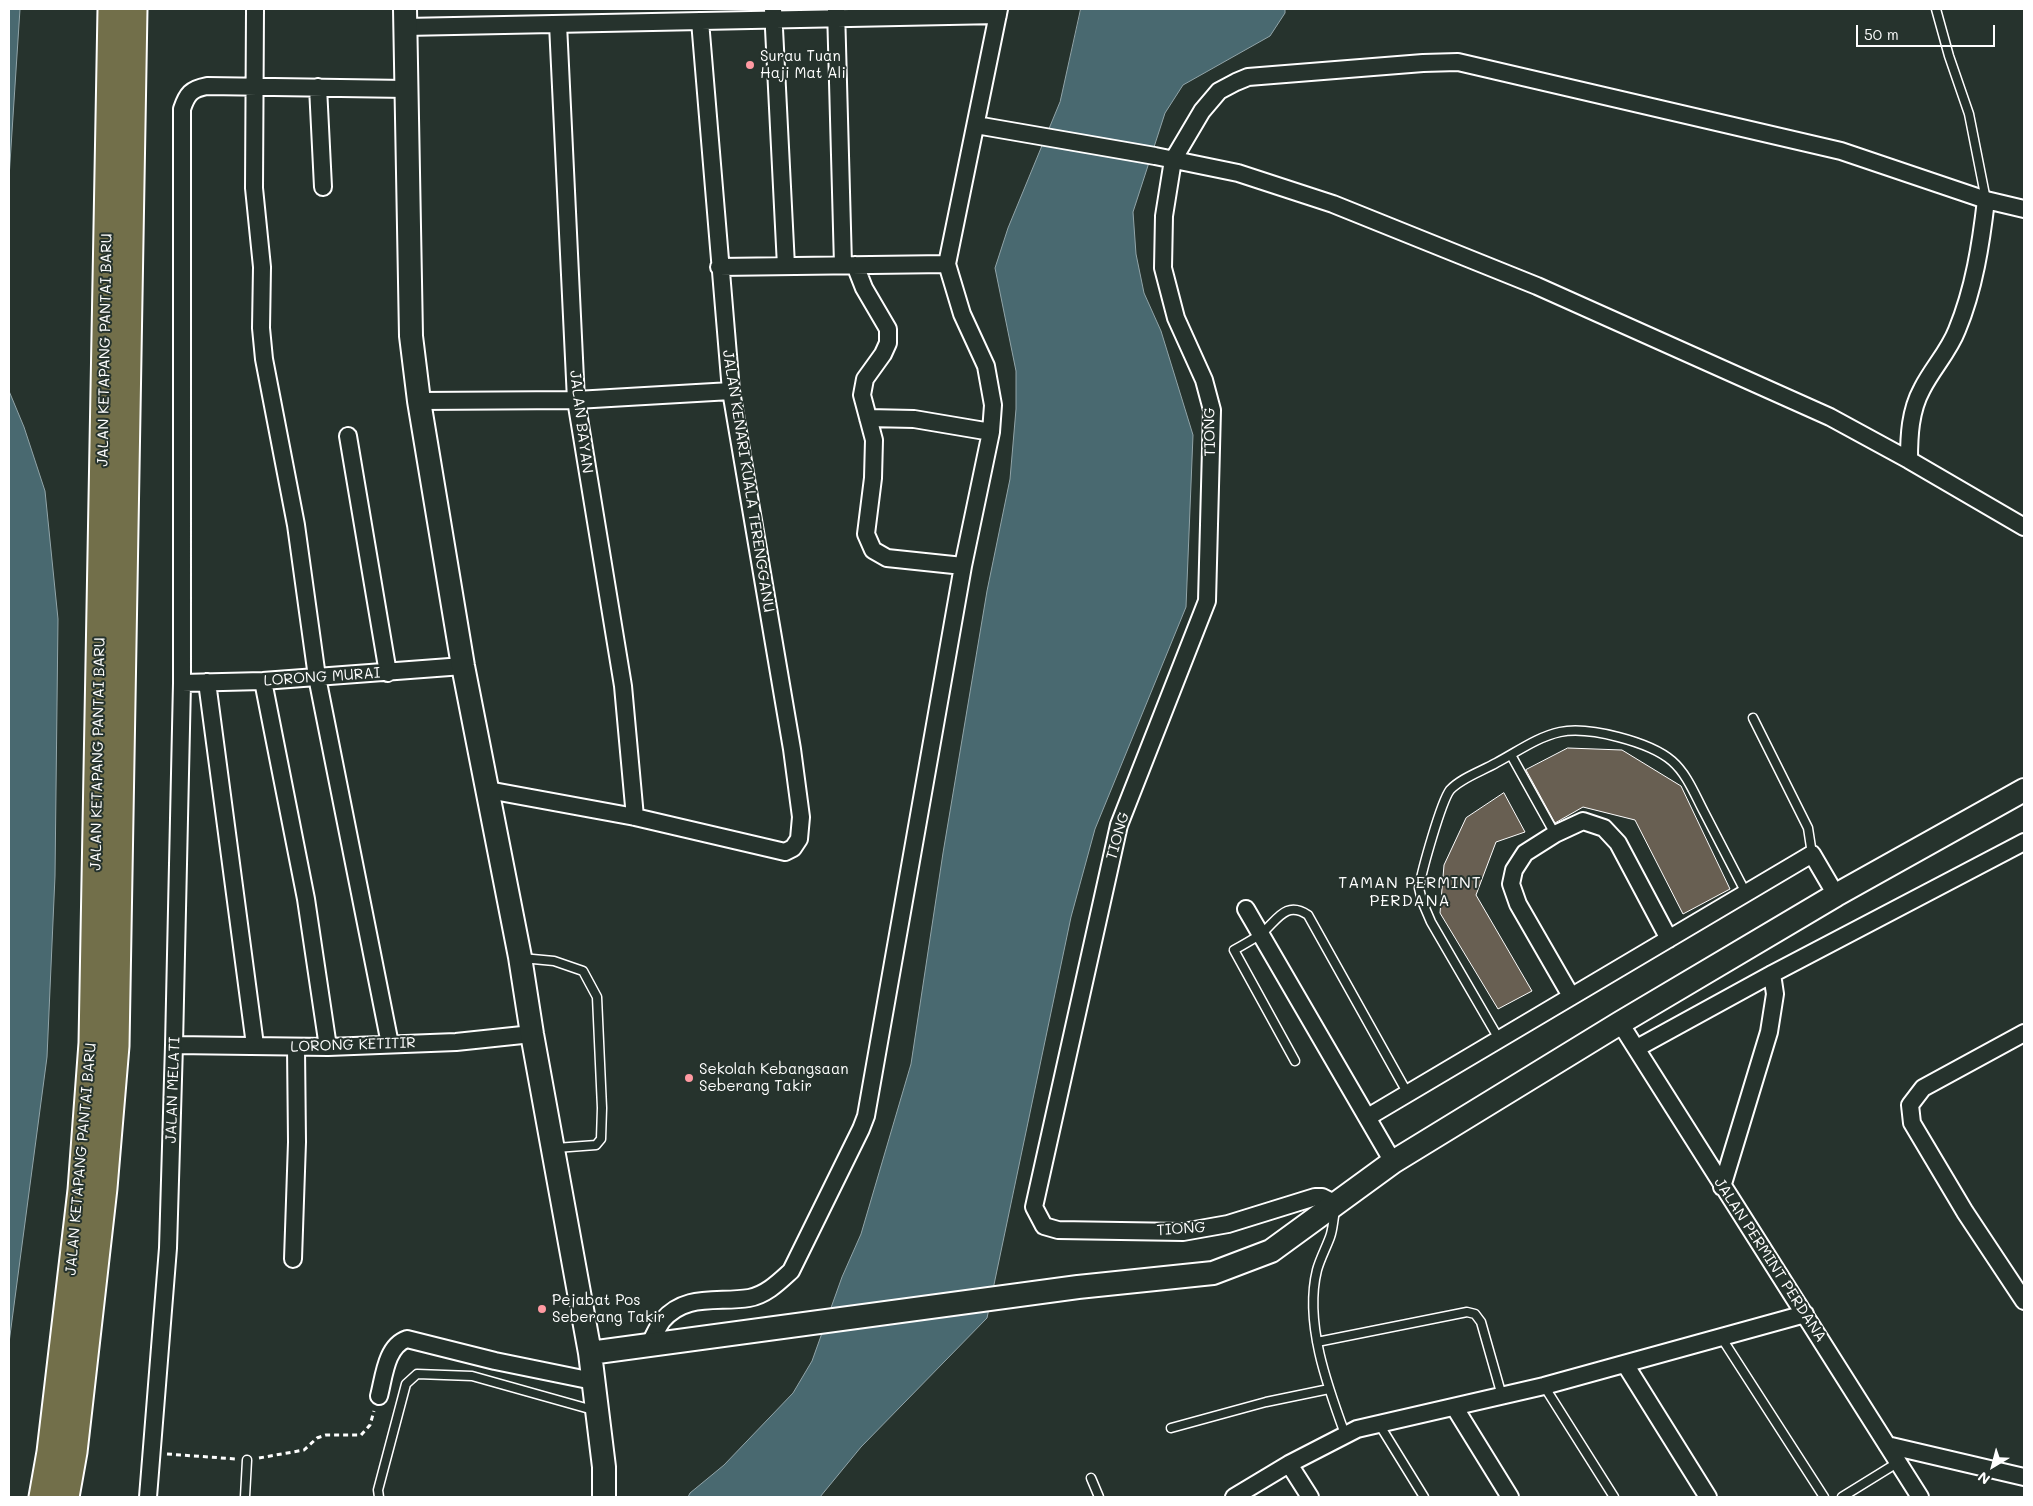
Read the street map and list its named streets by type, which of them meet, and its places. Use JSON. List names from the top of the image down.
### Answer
{
  "streets": {
    "main road": ["JALAN KETAPANG PANTAI BARU"],
    "street": [
      "JALAN BAYAN",
      "TIONG",
      "JALAN KENARI KUALA TERENGGANU",
      "LORONG MURAI",
      "LORONG KETITIR",
      "JALAN MELATI",
      "JALAN PERMINT PERDANA"
    ]
  },
  "crossings": [
    ["JALAN BAYAN", "JALAN KENARI KUALA TERENGGANU"],
    ["LORONG MURAI", "JALAN MELATI"],
    ["LORONG KETITIR", "JALAN MELATI"]
  ],
  "districts": ["TAMAN PERMINT PERDANA"],
  "places": ["Surau Tuan Haji Mat Ali", "Sekolah Kebangsaan Seberang Takir", "Pejabat Pos Seberang Takir"],
  "scale_bar": "50 m",
  "north": "bottom left"
}
